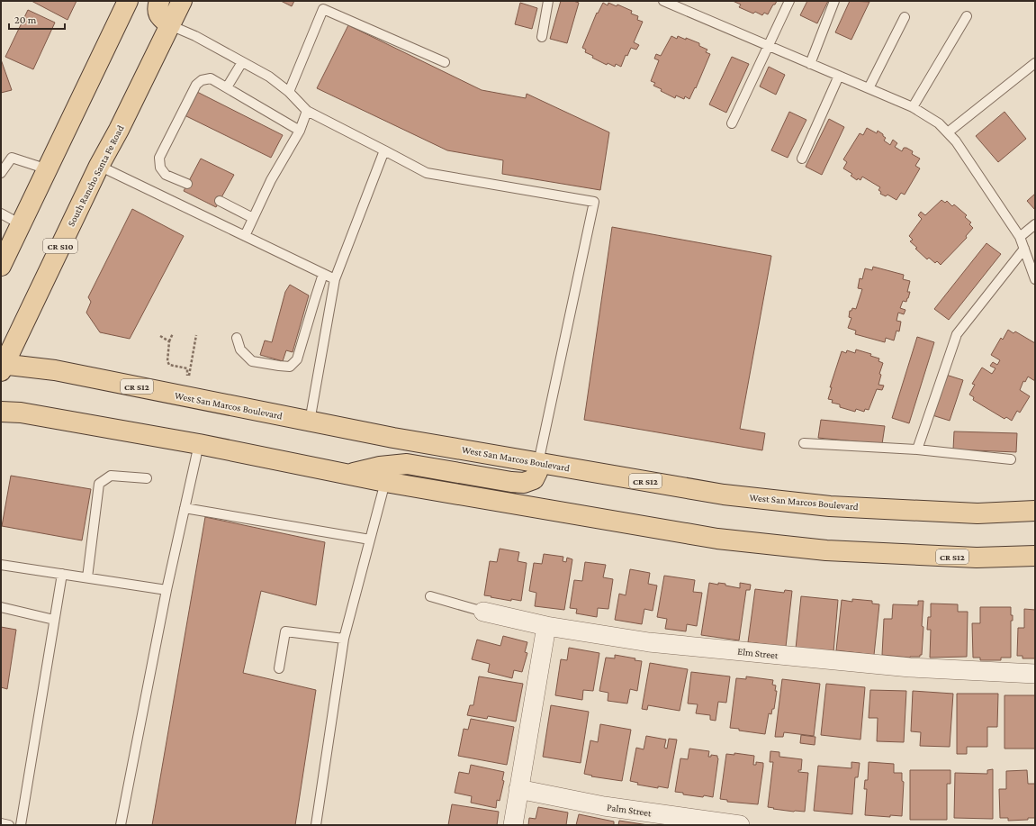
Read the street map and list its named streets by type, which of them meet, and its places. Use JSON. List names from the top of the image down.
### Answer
{
  "streets": {
    "main road": [
      "South Rancho Santa Fe Road",
      "CR S10",
      "CR S12",
      "West San Marcos Boulevard"
    ],
    "street": ["Elm Street", "Palm Street"]
  },
  "crossings": [
    ["South Rancho Santa Fe Road", "West San Marcos Boulevard"]
  ],
  "scale_bar": "20 m"
}
